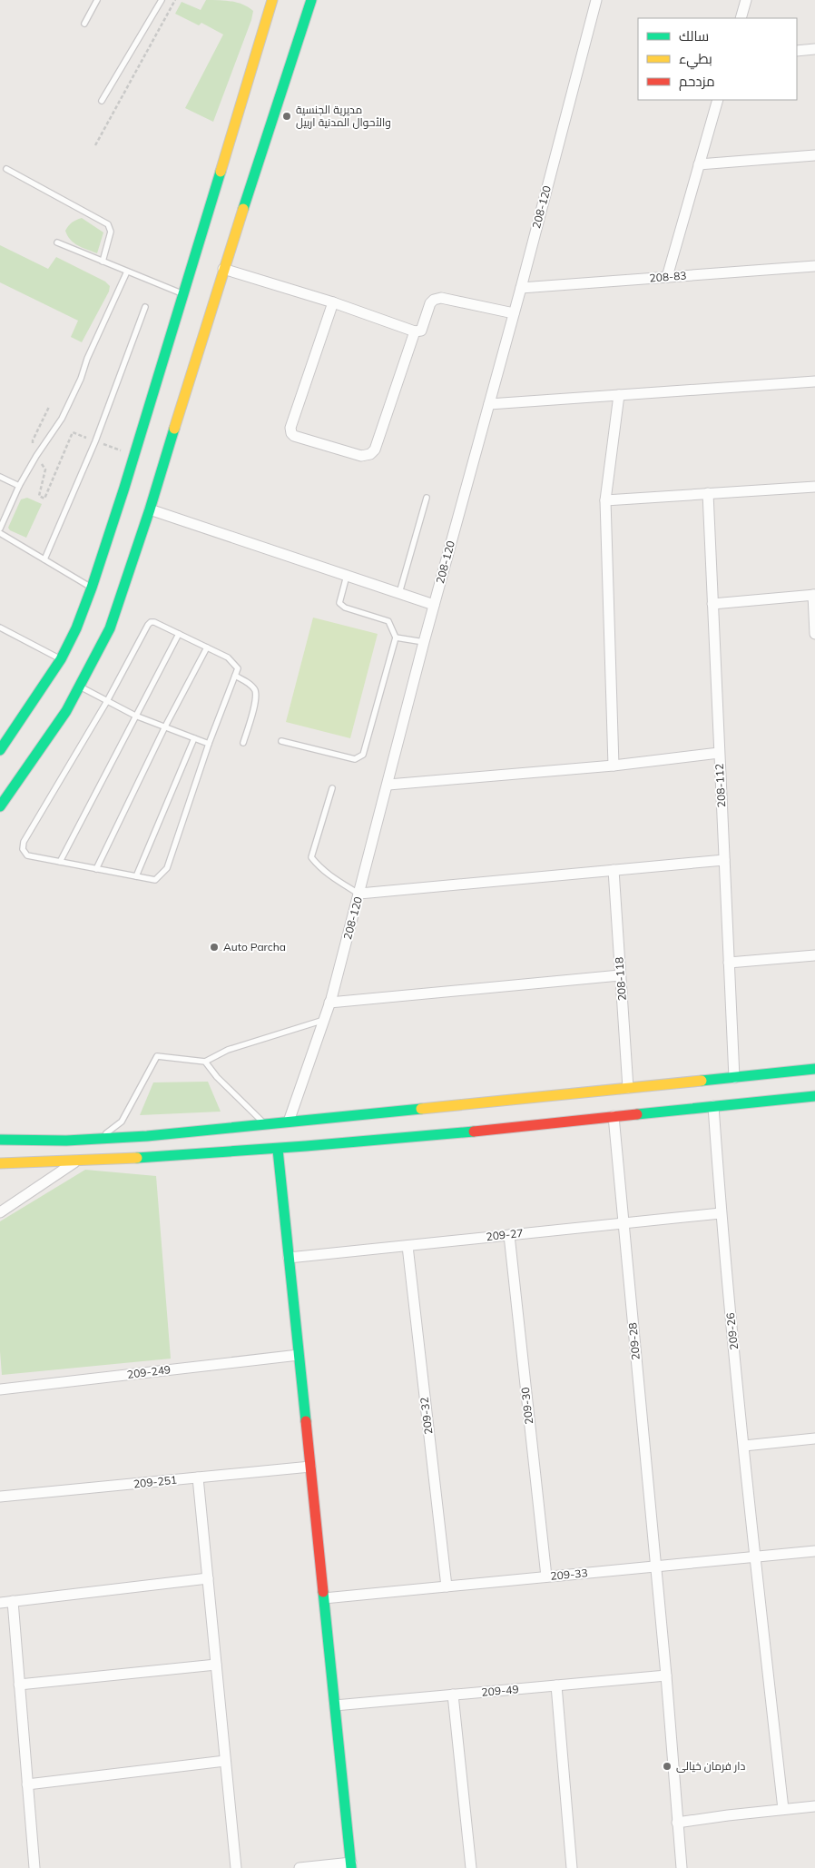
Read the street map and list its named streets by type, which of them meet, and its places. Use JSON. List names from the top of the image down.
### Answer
{
  "streets": {
    "street": [
      "208-120",
      "208-83",
      "208-112",
      "208-118",
      "209-27",
      "209-26",
      "209-28",
      "209-249",
      "209-30",
      "209-32",
      "209-251",
      "209-33",
      "209-49"
    ]
  },
  "crossings": [
    ["208-120", "208-83"],
    ["209-27", "209-26"],
    ["209-27", "209-28"],
    ["209-27", "209-30"],
    ["209-27", "209-32"],
    ["209-26", "209-33"],
    ["209-28", "209-33"],
    ["209-28", "209-49"],
    ["209-30", "209-33"],
    ["209-32", "209-33"]
  ],
  "places": ["مديرية الجنسية والأحوال المدنية اربيل", "Auto Parcha", "دار فرمان خیالی"],
  "legend": ["سالك", "بطيء", "مزدحم"]
}
